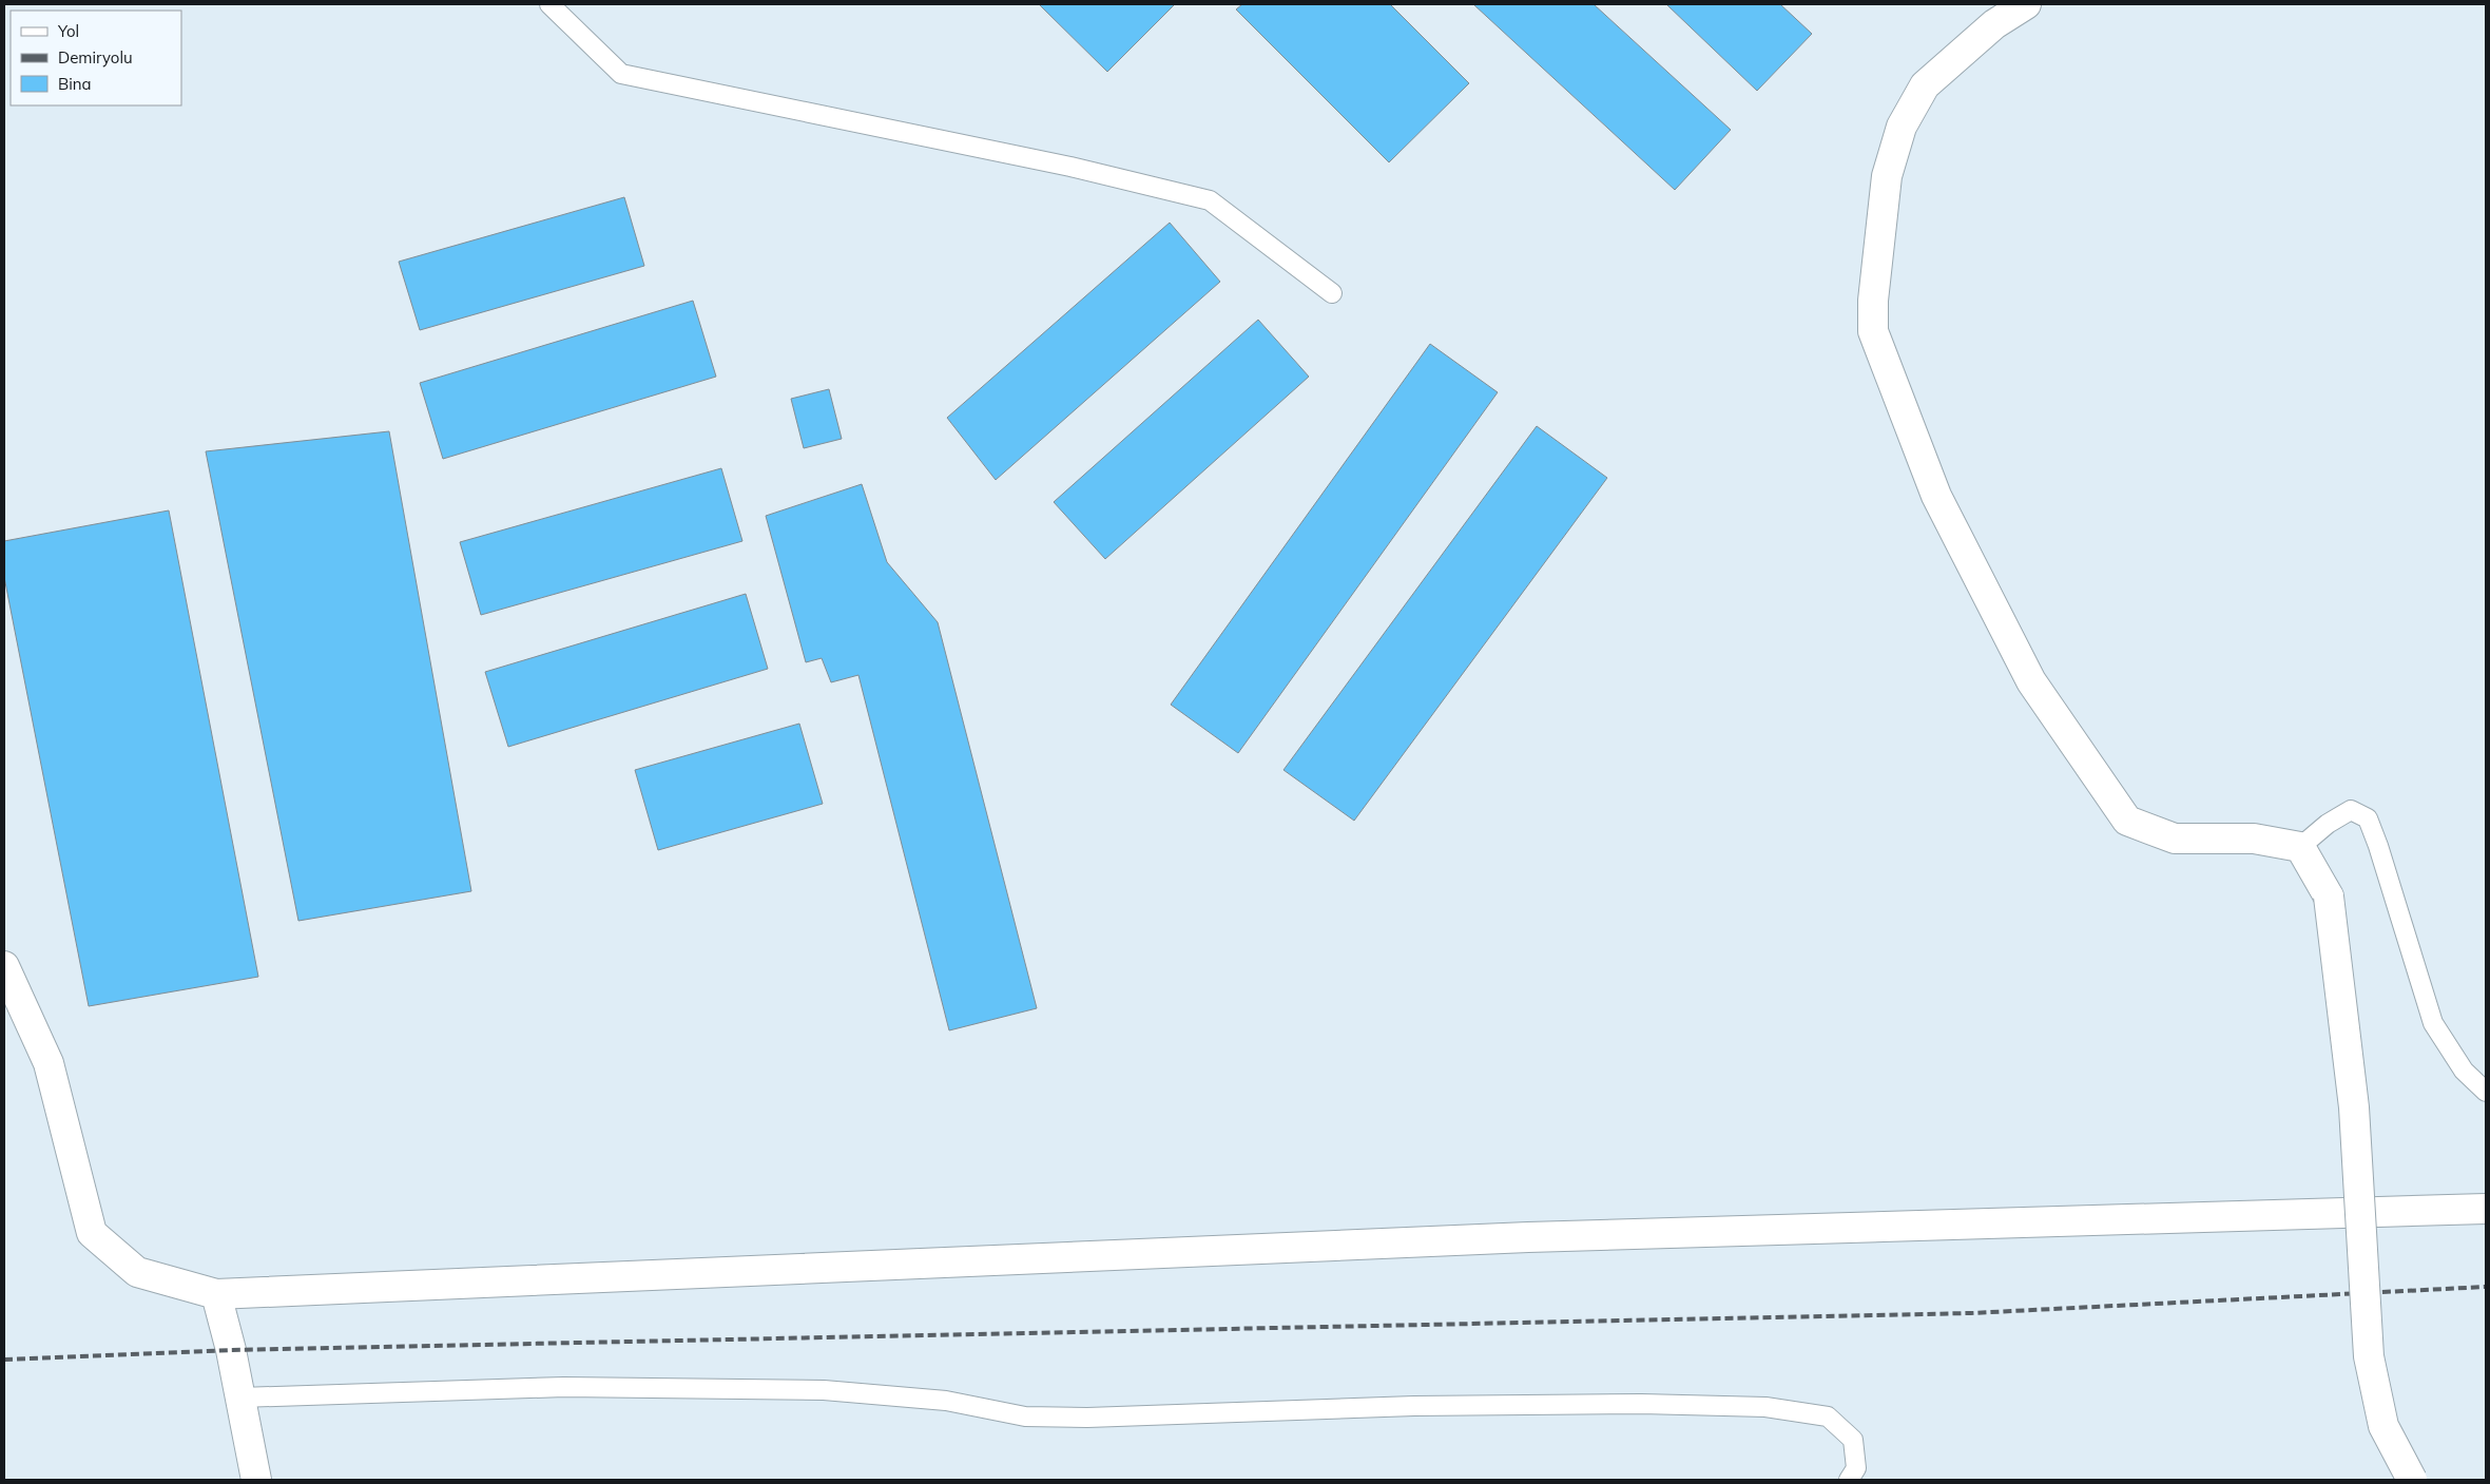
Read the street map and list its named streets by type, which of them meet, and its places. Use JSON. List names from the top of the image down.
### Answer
{
  "legend": ["Yol", "Demiryolu", "Bina"]
}
